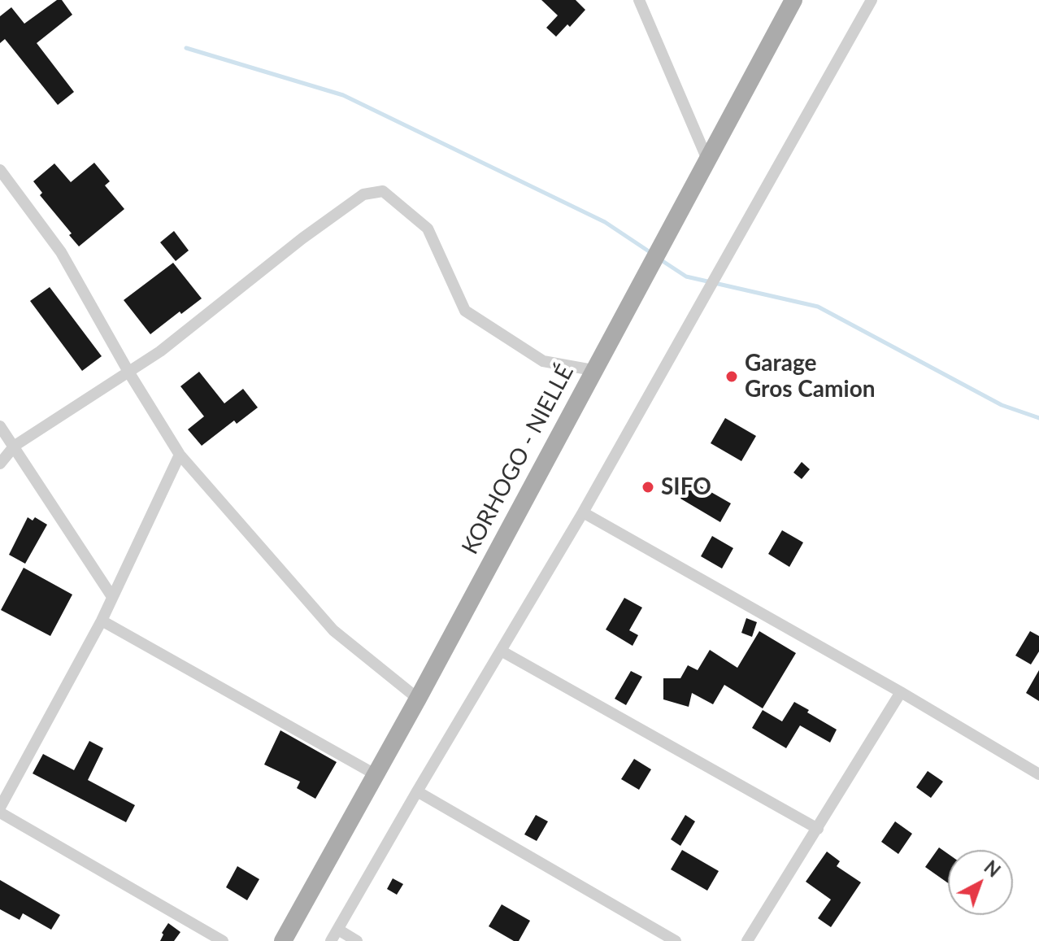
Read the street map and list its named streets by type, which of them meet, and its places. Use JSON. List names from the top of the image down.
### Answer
{
  "streets": {
    "main road": ["KORHOGO - NIELLÉ"]
  },
  "places": ["Garage Gros Camion", "SIFO"],
  "north": "top right"
}
